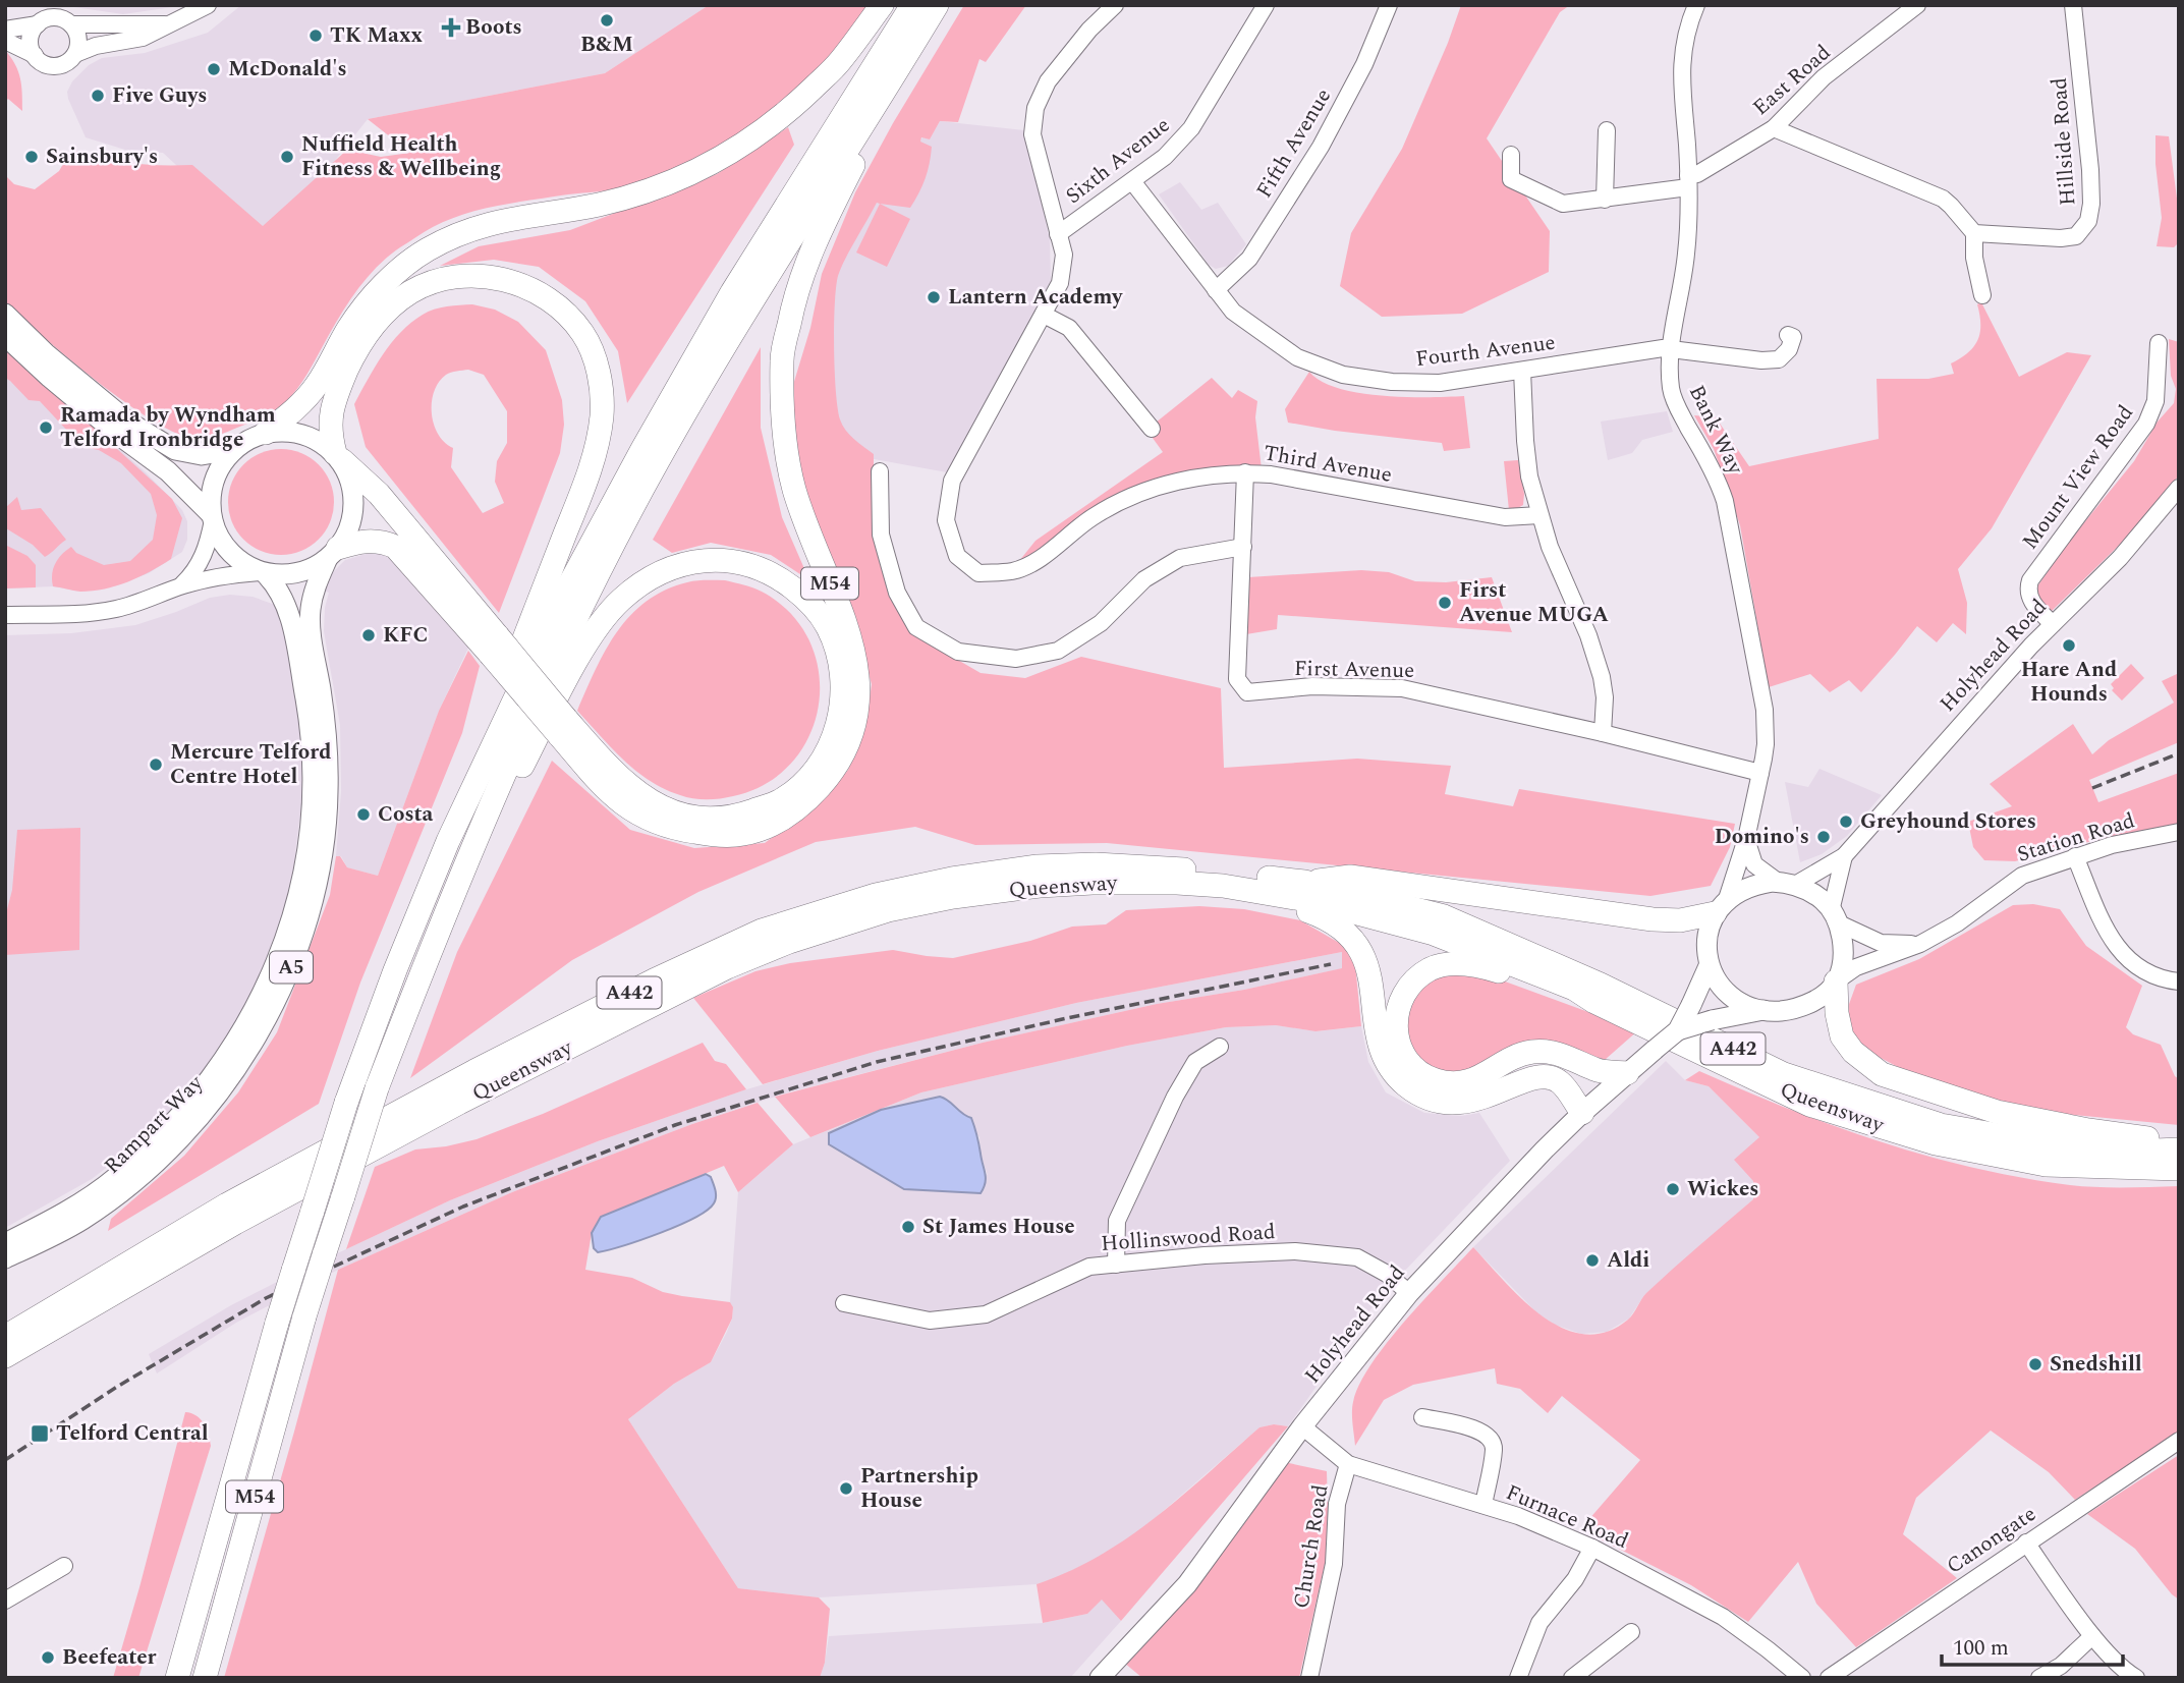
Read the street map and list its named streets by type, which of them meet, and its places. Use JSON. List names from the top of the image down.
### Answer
{
  "streets": {
    "highway": ["M54", "Queensway", "A442"],
    "main road": ["Holyhead Road", "A5", "Rampart Way"],
    "street": [
      "East Road",
      "Hillside Road",
      "Fifth Avenue",
      "Sixth Avenue",
      "Fourth Avenue",
      "Bank Way",
      "Third Avenue",
      "Mount View Road",
      "First Avenue",
      "Station Road",
      "Hollinswood Road",
      "Furnace Road",
      "Canongate",
      "Church Road"
    ]
  },
  "crossings": [
    ["East Road", "Bank Way"],
    ["Fifth Avenue", "Fourth Avenue"],
    ["Sixth Avenue", "Fourth Avenue"],
    ["Sixth Avenue", "Third Avenue"],
    ["Fourth Avenue", "Bank Way"],
    ["Bank Way", "Holyhead Road"],
    ["Bank Way", "First Avenue"],
    ["Bank Way", "Station Road"],
    ["Bank Way", "A442"],
    ["Third Avenue", "First Avenue"],
    ["Mount View Road", "Holyhead Road"],
    ["M54", "Rampart Way"],
    ["Holyhead Road", "Station Road"],
    ["Holyhead Road", "A442"],
    ["Holyhead Road", "Hollinswood Road"],
    ["Holyhead Road", "Furnace Road"],
    ["Station Road", "A442"],
    ["Queensway", "A442"],
    ["Furnace Road", "Church Road"]
  ],
  "places": {
    "other": [
      "B&M",
      "TK Maxx",
      "McDonald's",
      "Five Guys",
      "Sainsbury's",
      "Nuffield Health Fitness & Wellbeing",
      "Lantern Academy",
      "Ramada by Wyndham Telford Ironbridge",
      "First Avenue MUGA",
      "KFC",
      "Hare And Hounds",
      "Mercure Telford Centre Hotel",
      "Costa",
      "Greyhound Stores",
      "Domino's",
      "Wickes",
      "St James House",
      "Aldi",
      "Snedshill",
      "Partnership House",
      "Beefeater"
    ],
    "health": ["Boots"],
    "transit": ["Telford Central"]
  },
  "scale_bar": "100 m"
}
